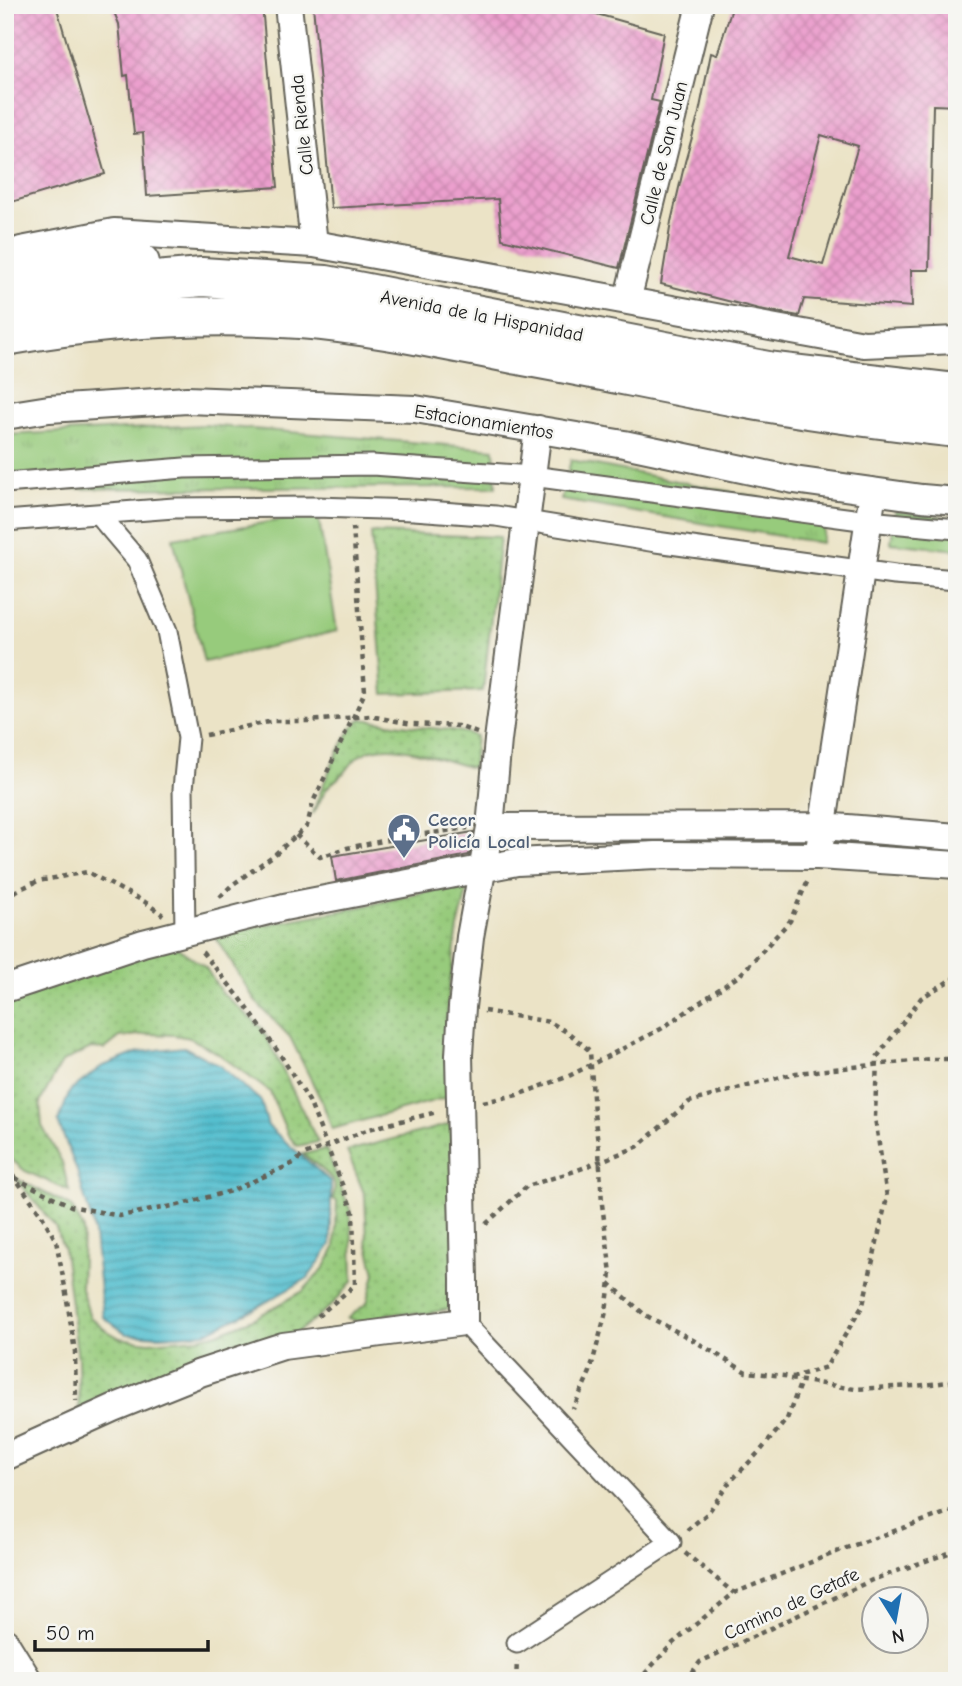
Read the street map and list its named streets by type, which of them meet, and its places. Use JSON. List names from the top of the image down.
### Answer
{
  "streets": {
    "main road": ["Avenida de la Hispanidad"],
    "street": ["Calle Rienda", "Calle de San Juan", "Estacionamientos"],
    "path": ["Camino de Getafe"]
  },
  "crossings": [
    ["Calle Rienda", "Avenida de la Hispanidad"],
    ["Calle de San Juan", "Avenida de la Hispanidad"]
  ],
  "places": {
    "public building": ["Cecor Policía Local"]
  },
  "scale_bar": "50 m",
  "north": "bottom"
}
